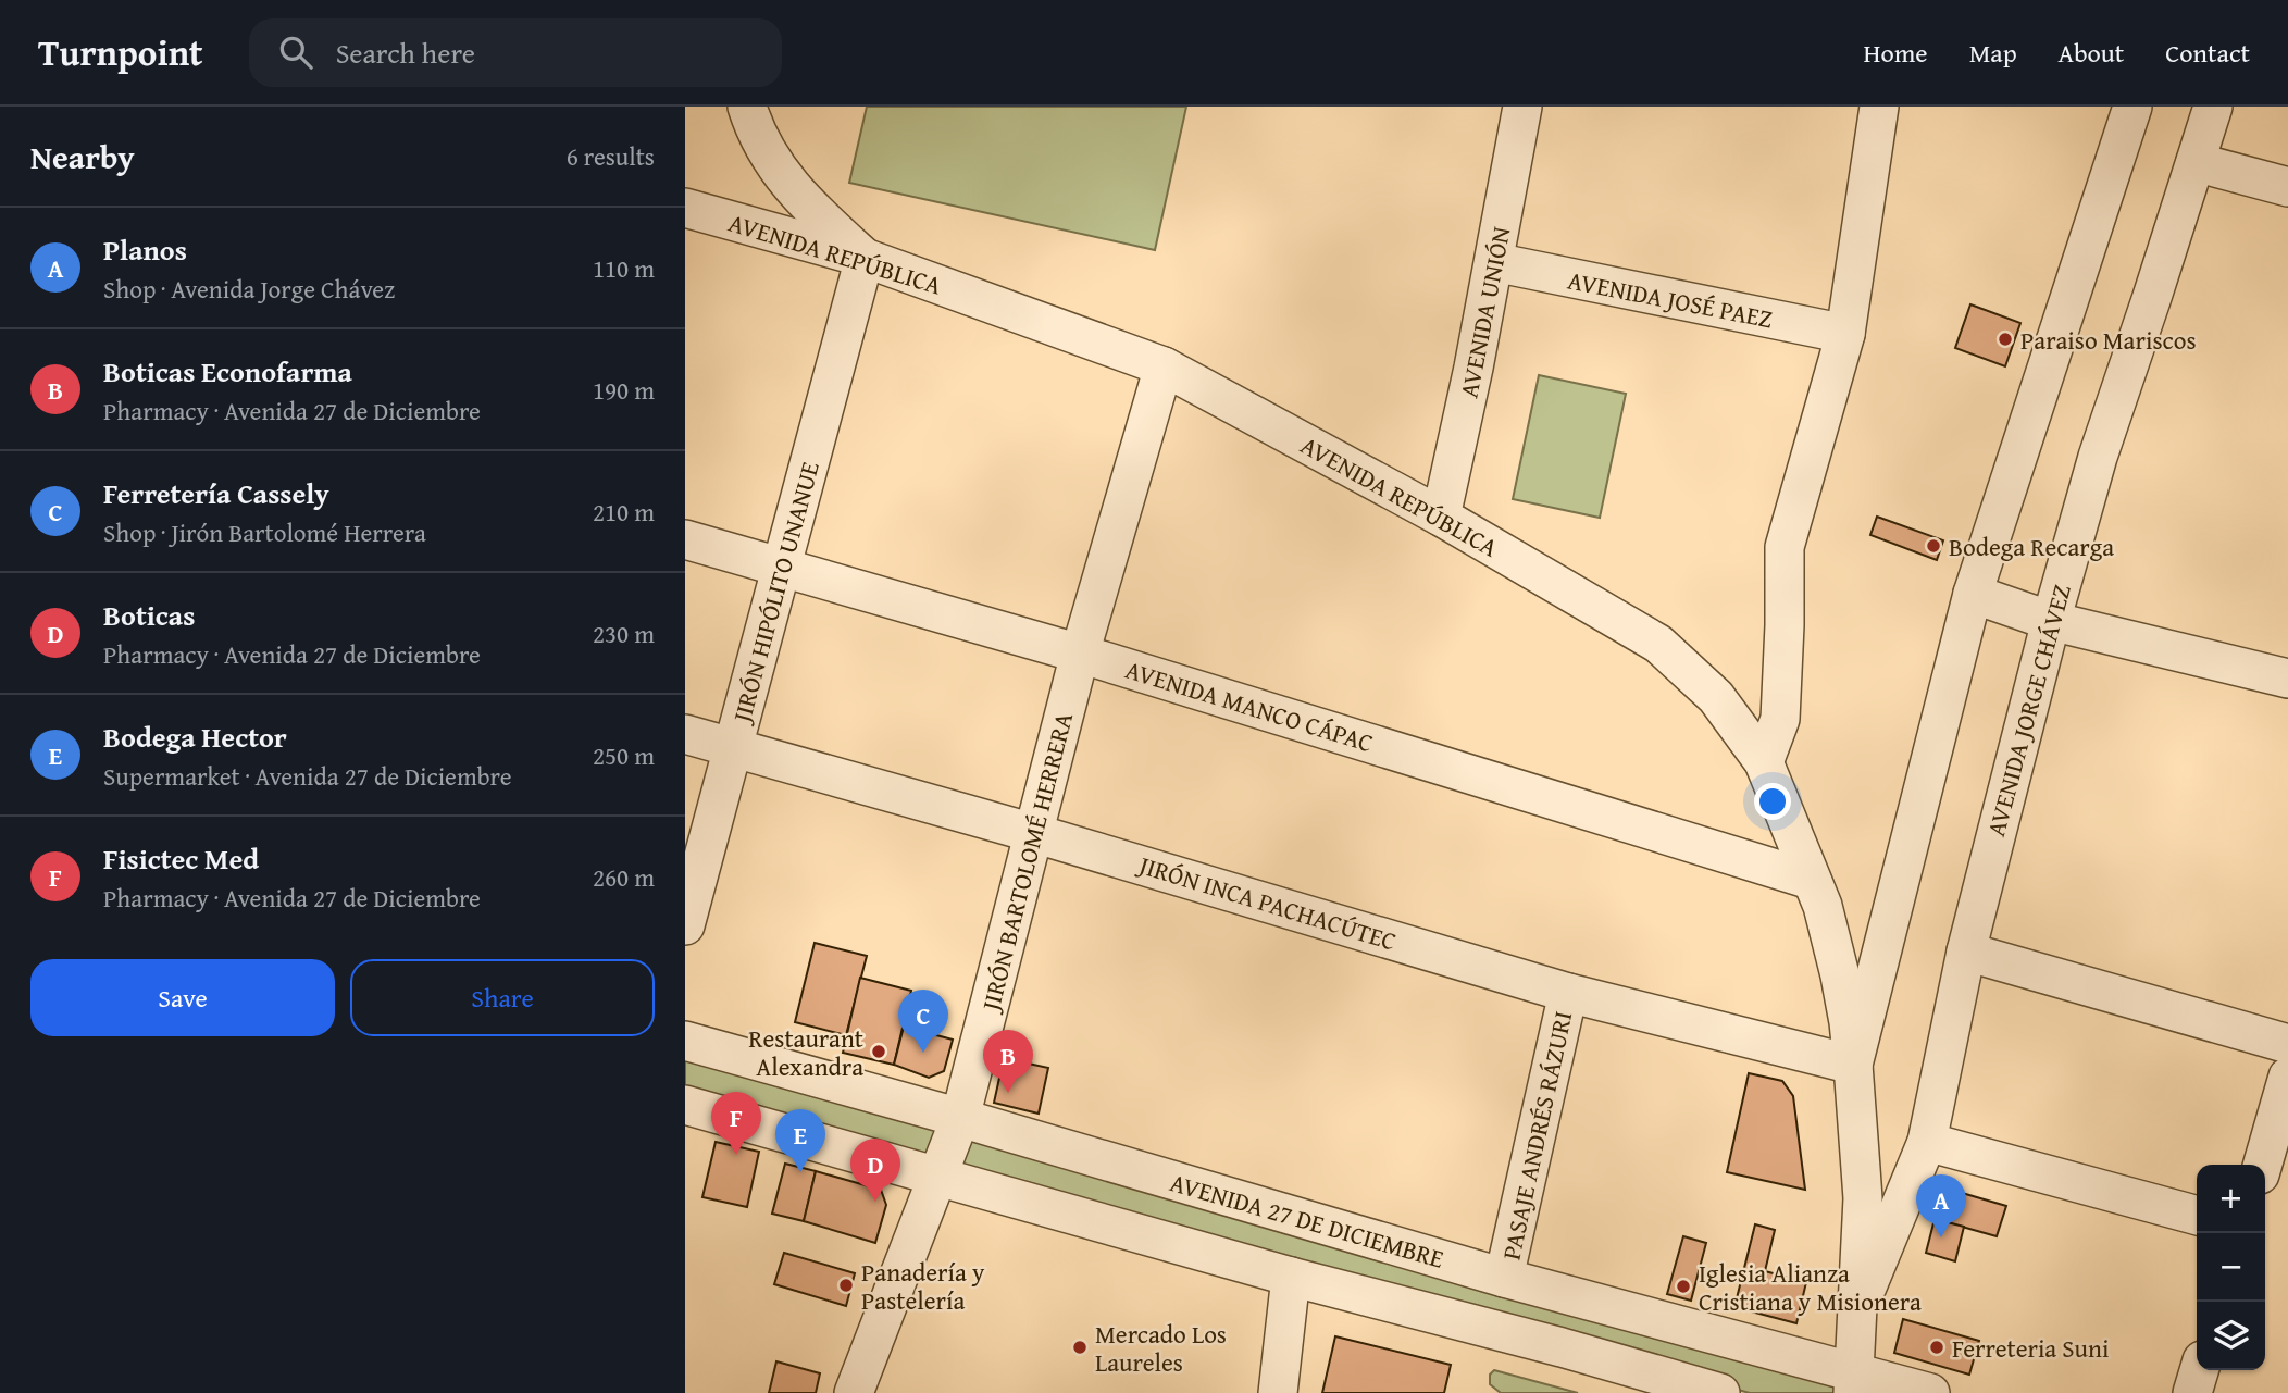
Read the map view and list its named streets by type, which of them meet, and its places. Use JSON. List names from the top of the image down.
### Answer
{
  "streets": {
    "street": [
      "AVENIDA REPÚBLICA",
      "AVENIDA JOSÉ PAEZ",
      "AVENIDA UNIÓN",
      "JIRÓN HIPÓLITO UNANUE",
      "AVENIDA MANCO CÁPAC",
      "AVENIDA JORGE CHÁVEZ",
      "JIRÓN BARTOLOMÉ HERRERA",
      "JIRÓN INCA PACHACÚTEC",
      "PASAJE ANDRÉS RÁZURI",
      "AVENIDA 27 DE DICIEMBRE"
    ]
  },
  "crossings": [
    ["AVENIDA REPÚBLICA", "AVENIDA UNIÓN"],
    ["AVENIDA REPÚBLICA", "JIRÓN HIPÓLITO UNANUE"],
    ["AVENIDA REPÚBLICA", "AVENIDA MANCO CÁPAC"],
    ["AVENIDA REPÚBLICA", "AVENIDA JORGE CHÁVEZ"],
    ["AVENIDA REPÚBLICA", "JIRÓN BARTOLOMÉ HERRERA"],
    ["AVENIDA REPÚBLICA", "JIRÓN INCA PACHACÚTEC"],
    ["AVENIDA JOSÉ PAEZ", "AVENIDA UNIÓN"],
    ["JIRÓN HIPÓLITO UNANUE", "AVENIDA MANCO CÁPAC"],
    ["JIRÓN HIPÓLITO UNANUE", "JIRÓN INCA PACHACÚTEC"],
    ["AVENIDA MANCO CÁPAC", "JIRÓN BARTOLOMÉ HERRERA"],
    ["AVENIDA JORGE CHÁVEZ", "JIRÓN INCA PACHACÚTEC"],
    ["AVENIDA JORGE CHÁVEZ", "AVENIDA 27 DE DICIEMBRE"],
    ["JIRÓN BARTOLOMÉ HERRERA", "JIRÓN INCA PACHACÚTEC"],
    ["JIRÓN BARTOLOMÉ HERRERA", "AVENIDA 27 DE DICIEMBRE"],
    ["JIRÓN INCA PACHACÚTEC", "PASAJE ANDRÉS RÁZURI"],
    ["PASAJE ANDRÉS RÁZURI", "AVENIDA 27 DE DICIEMBRE"]
  ],
  "places": [
    "Paraiso Mariscos",
    "Bodega Recarga",
    "Restaurant Alexandra",
    "Panadería y Pastelería",
    "Iglesia Alianza Cristiana y Misionera",
    "Mercado Los Laureles",
    "Ferreteria Suni"
  ],
  "page": {
    "header": "Turnpoint",
    "search": "Search here",
    "nav": [
      "Home",
      "Map",
      "About",
      "Contact"
    ],
    "heading": ["Nearby", "6 results"],
    "list": [
      {
        "mark": "A",
        "name": "Planos",
        "note": "Shop · Avenida Jorge Chávez",
        "value": "110 m"
      },
      {
        "mark": "B",
        "name": "Boticas Econofarma",
        "note": "Pharmacy · Avenida 27 de Diciembre",
        "value": "190 m"
      },
      {
        "mark": "C",
        "name": "Ferretería Cassely",
        "note": "Shop · Jirón Bartolomé Herrera",
        "value": "210 m"
      },
      {
        "mark": "D",
        "name": "Boticas",
        "note": "Pharmacy · Avenida 27 de Diciembre",
        "value": "230 m"
      },
      {
        "mark": "E",
        "name": "Bodega Hector",
        "note": "Supermarket · Avenida 27 de Diciembre",
        "value": "250 m"
      },
      {
        "mark": "F",
        "name": "Fisictec Med",
        "note": "Pharmacy · Avenida 27 de Diciembre",
        "value": "260 m"
      }
    ],
    "buttons": ["Save", "Share"],
    "pins": [
      "C",
      "B",
      "F",
      "E",
      "D",
      "A"
    ],
    "map_buttons": ["+", "−"]
  }
}
